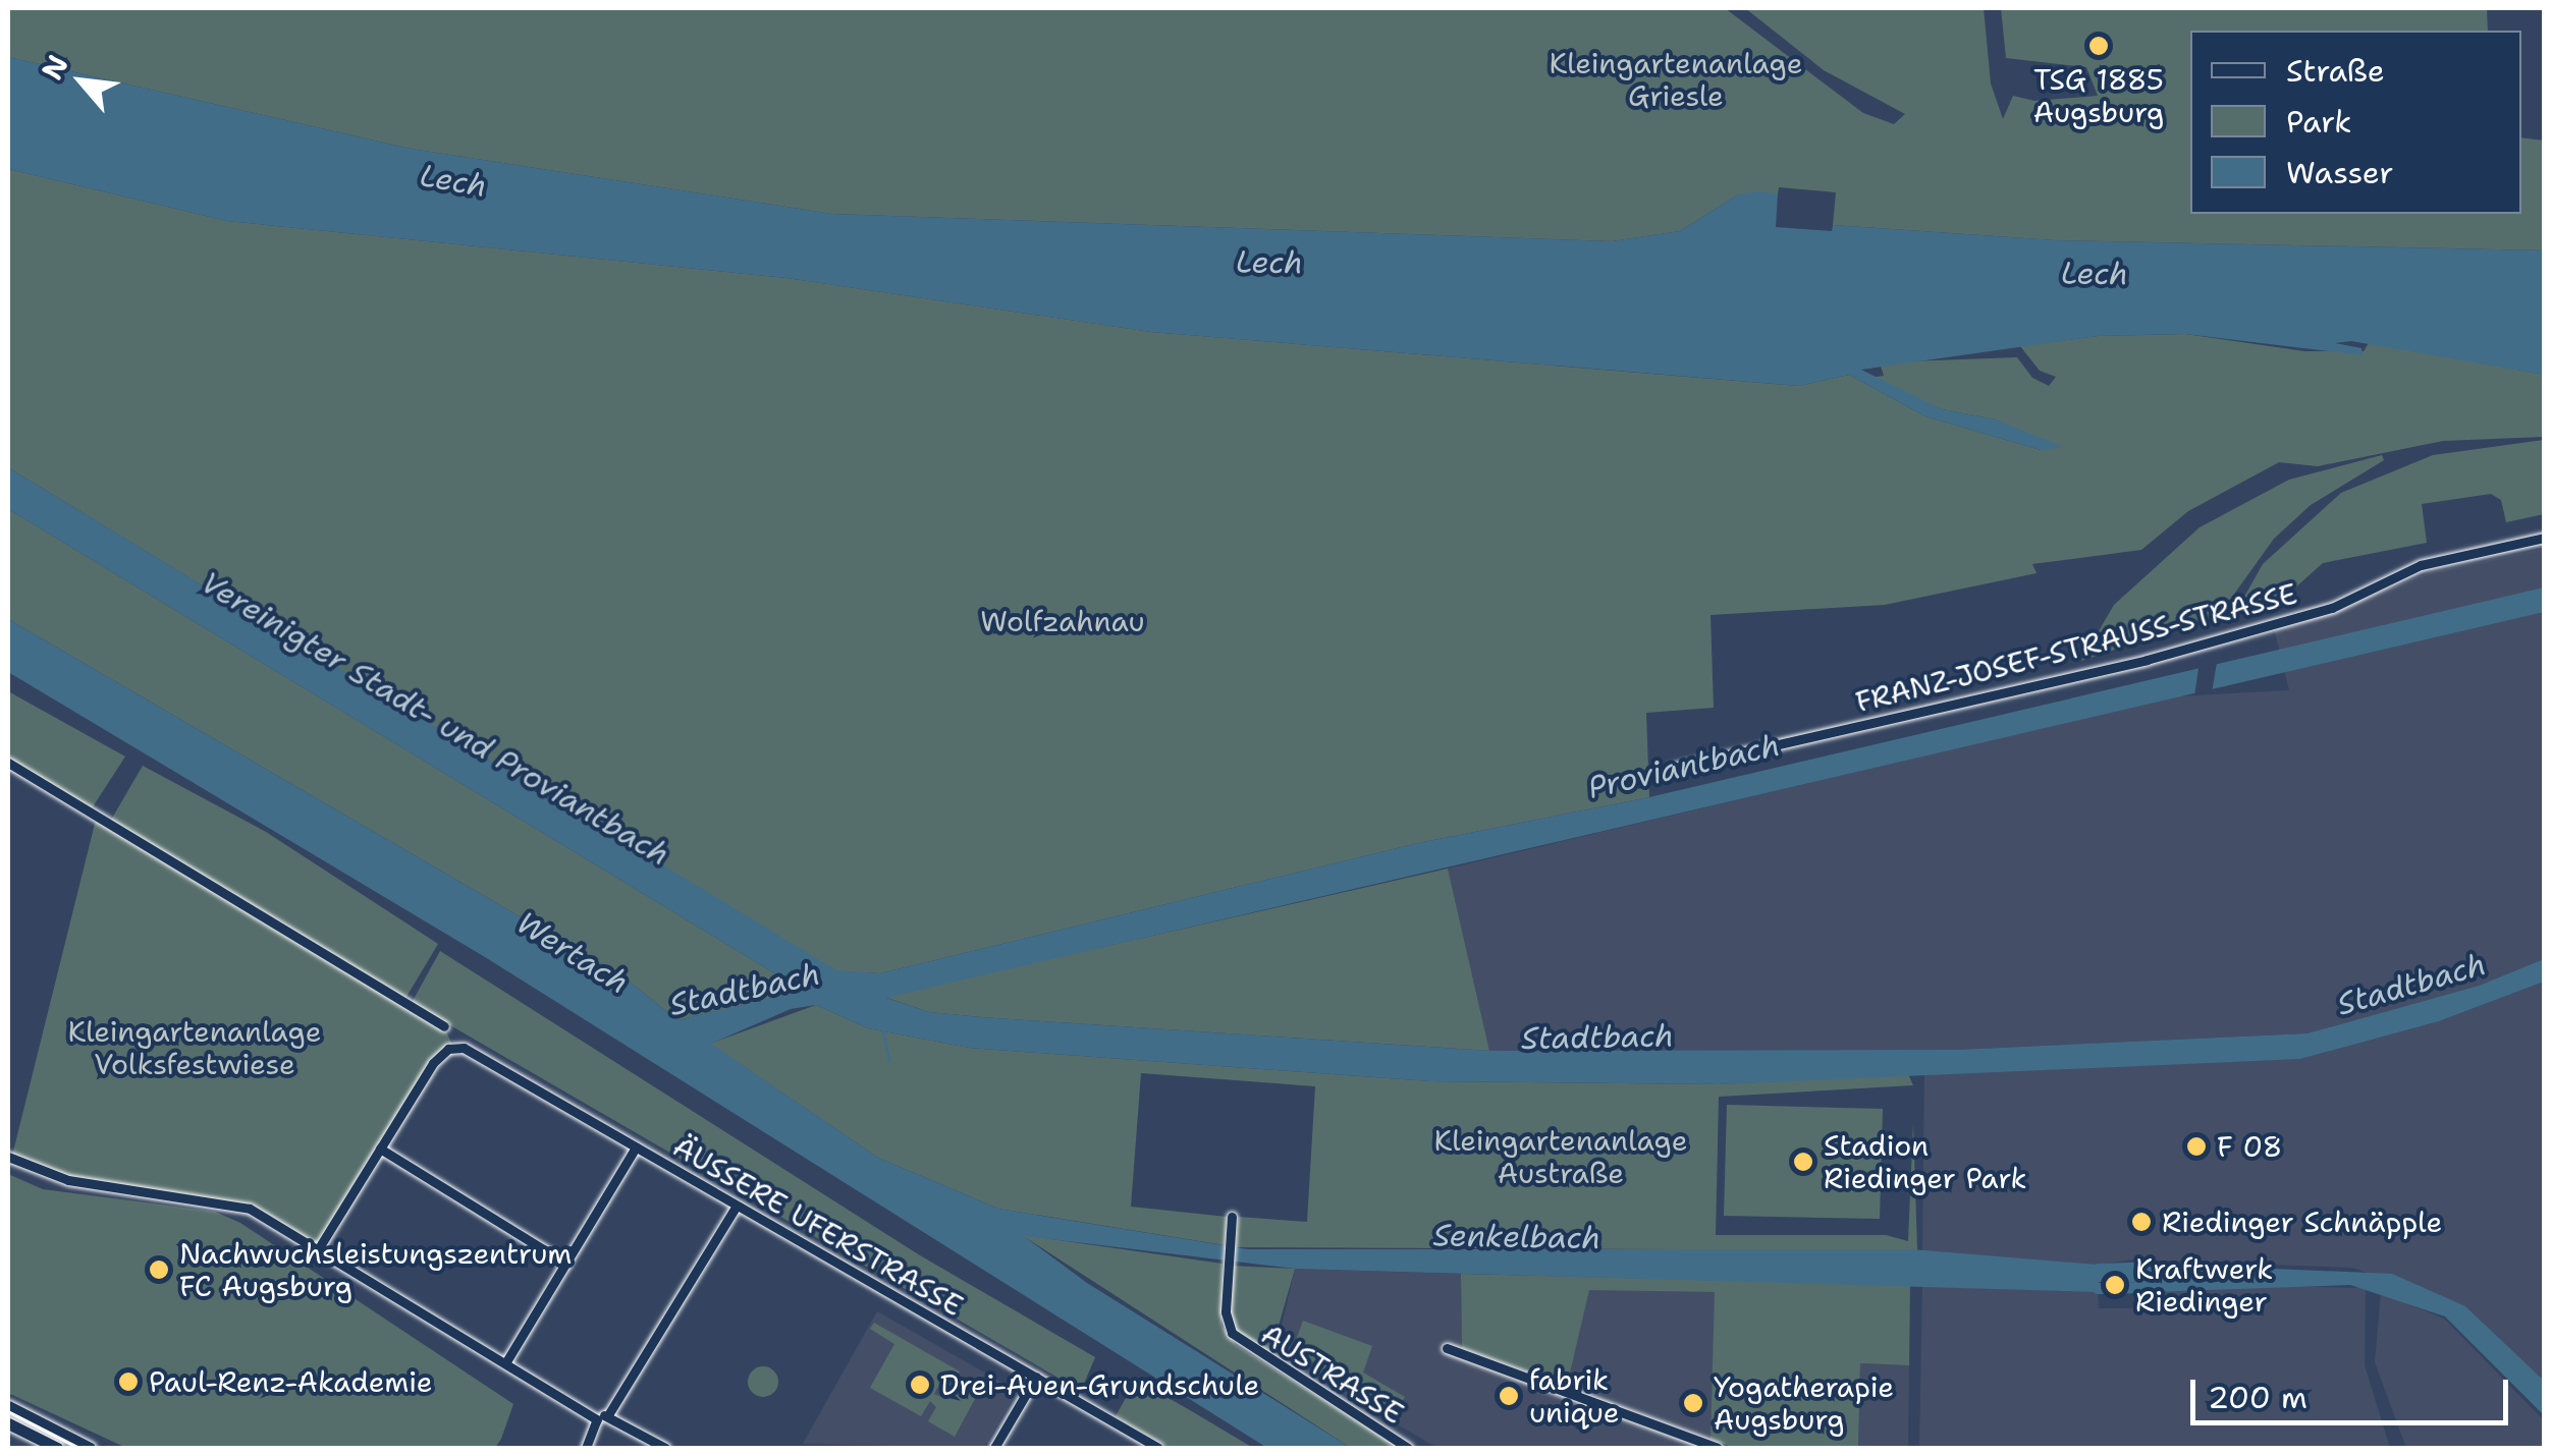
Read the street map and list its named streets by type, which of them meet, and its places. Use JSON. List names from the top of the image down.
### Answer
{
  "streets": {
    "street": ["FRANZ-JOSEF-STRAUSS-STRASSE", "ÄUSSERE UFERSTRASSE", "AUSTRASSE"]
  },
  "water": [
    "Lech",
    "Vereinigter Stadt- und Proviantbach",
    "Proviantbach",
    "Wertach",
    "Stadtbach",
    "Senkelbach"
  ],
  "parks": [
    "Kleingartenanlage Griesle",
    "Wolfzahnau",
    "Kleingartenanlage Volksfestwiese",
    "Kleingartenanlage Austraße"
  ],
  "places": [
    "TSG 1885 Augsburg",
    "F 08",
    "Stadion Riedinger Park",
    "Riedinger Schnäpple",
    "Nachwuchsleistungszentrum FC Augsburg",
    "Kraftwerk Riedinger",
    "Paul-Renz-Akademie",
    "Drei-Auen-Grundschule",
    "fabrik unique",
    "Yogatherapie Augsburg"
  ],
  "legend": ["Straße", "Park", "Wasser"],
  "scale_bar": "200 m",
  "north": "top left"
}
